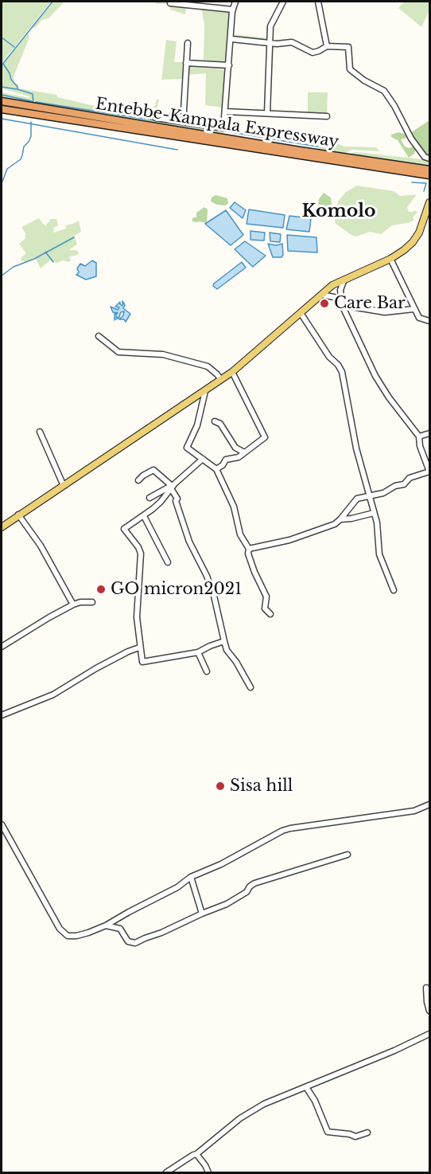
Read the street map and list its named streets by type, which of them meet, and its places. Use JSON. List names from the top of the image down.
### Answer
{
  "streets": {
    "highway": ["Entebbe-Kampala Expressway"]
  },
  "districts": ["Komolo"],
  "places": ["Care Bar", "GO micron2021", "Sisa hill"]
}
